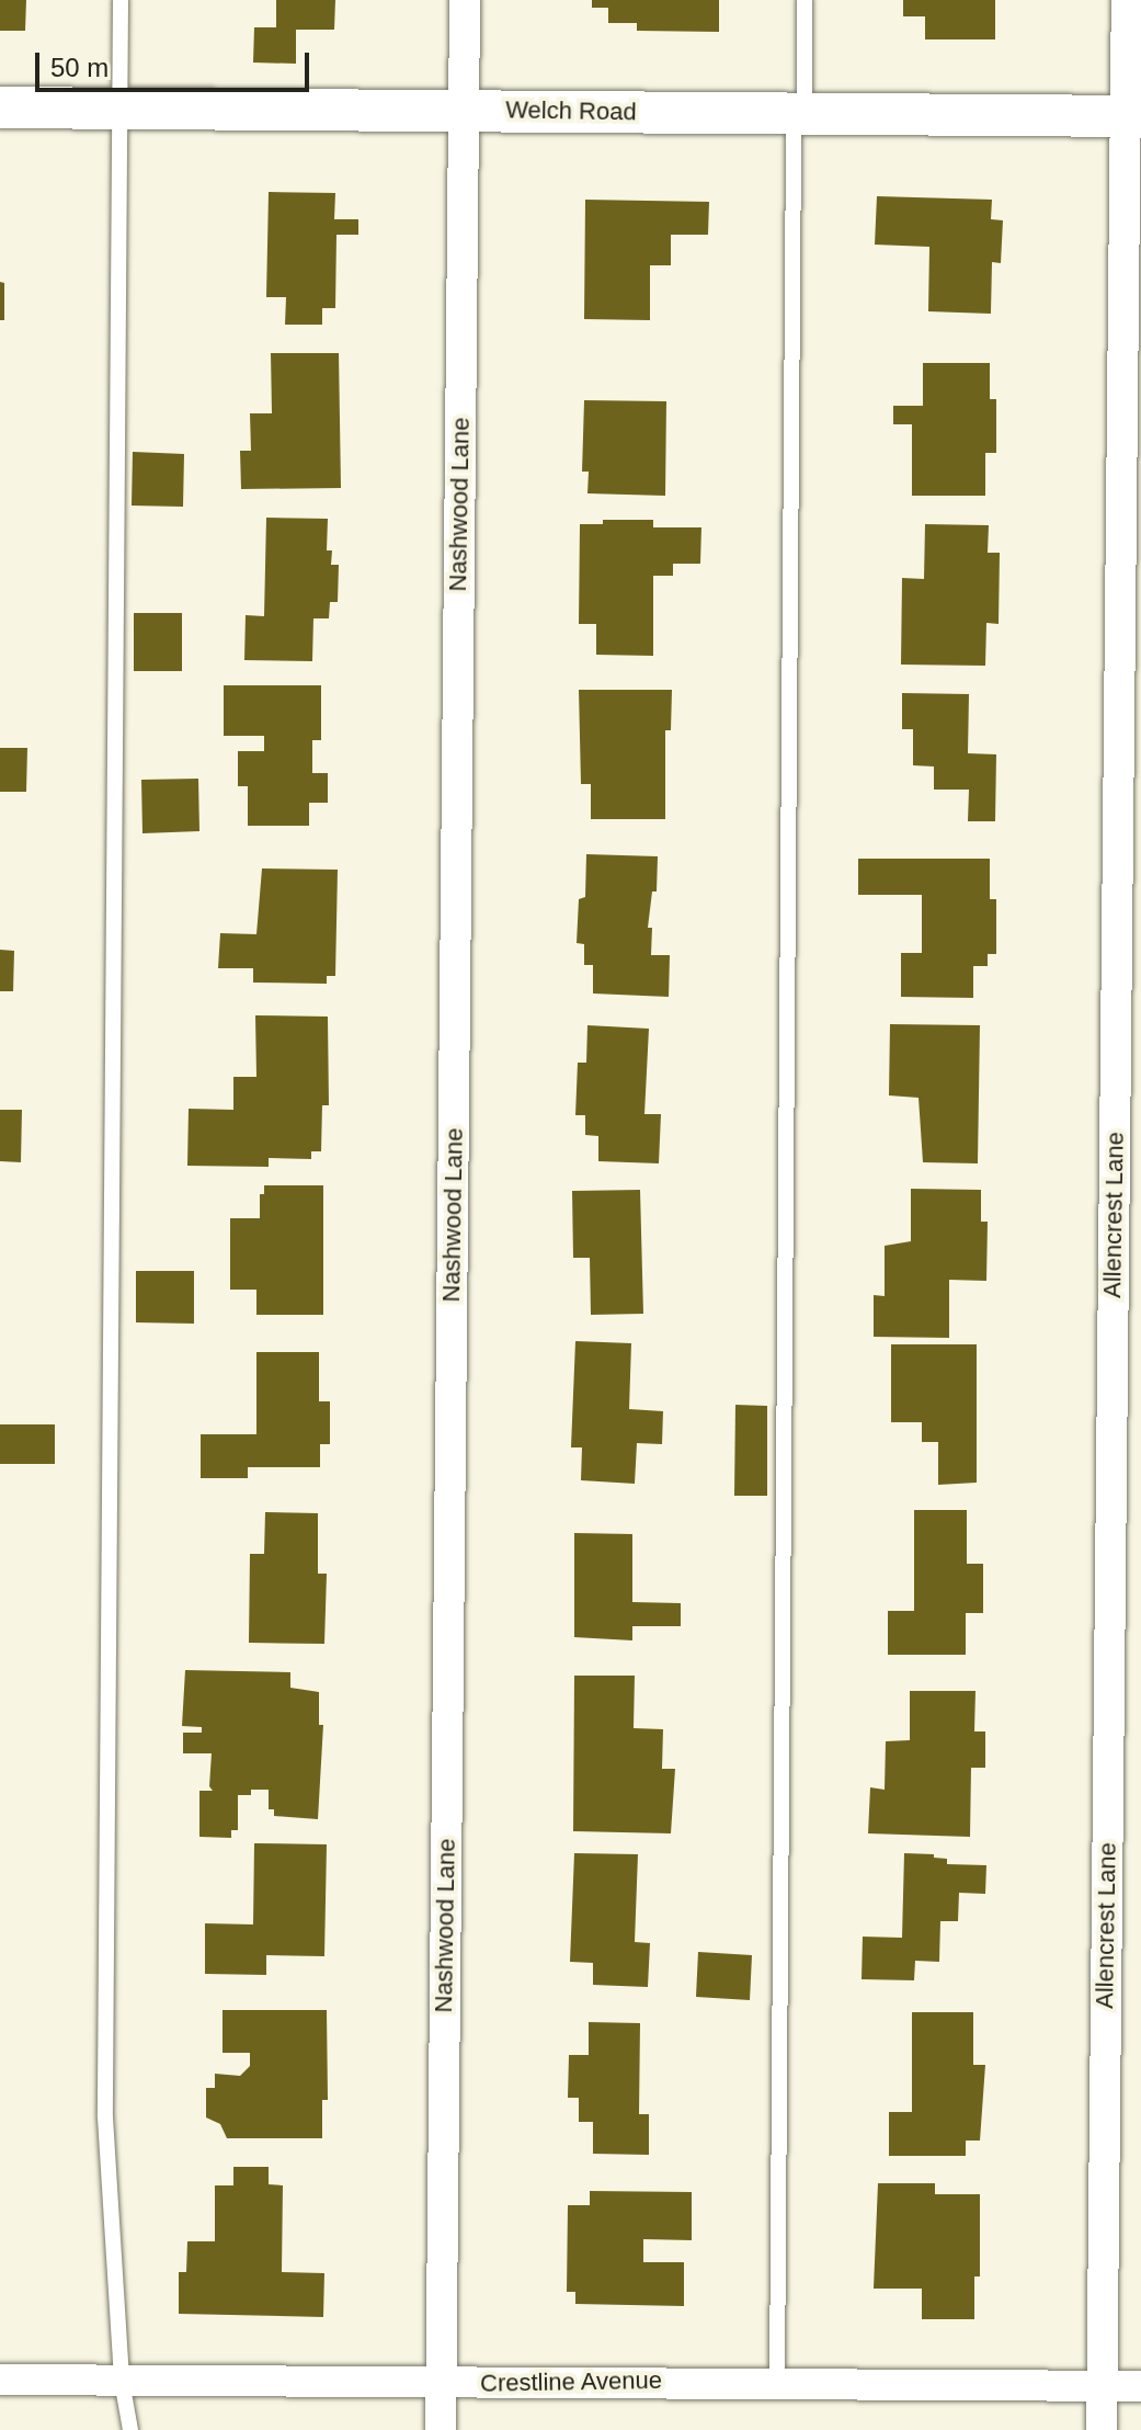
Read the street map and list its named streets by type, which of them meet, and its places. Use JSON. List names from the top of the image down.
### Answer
{
  "streets": {
    "street": [
      "Welch Road",
      "Nashwood Lane",
      "Allencrest Lane",
      "Crestline Avenue"
    ]
  },
  "crossings": [
    ["Welch Road", "Nashwood Lane"],
    ["Welch Road", "Allencrest Lane"],
    ["Nashwood Lane", "Crestline Avenue"],
    ["Allencrest Lane", "Crestline Avenue"]
  ],
  "scale_bar": "50 m"
}
